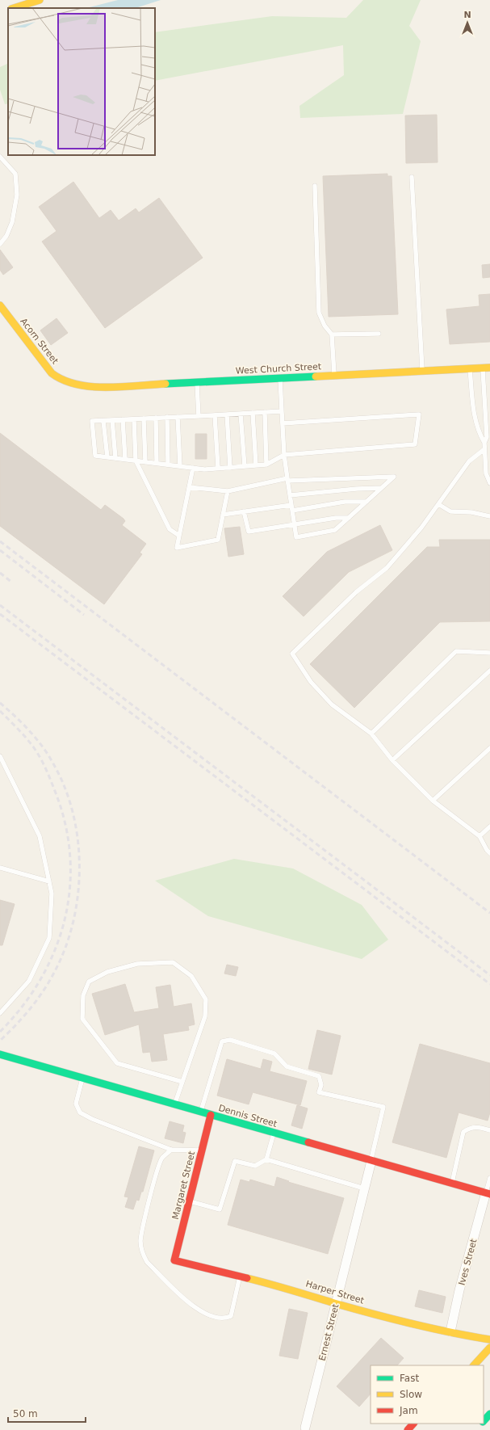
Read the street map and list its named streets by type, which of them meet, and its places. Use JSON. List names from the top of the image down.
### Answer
{
  "streets": {
    "main road": [
      "Acorn Street",
      "West Church Street",
      "Dennis Street",
      "Margaret Street",
      "Harper Street"
    ],
    "street": ["Ives Street", "Ernest Street"]
  },
  "crossings": [
    ["Acorn Street", "West Church Street"],
    ["Dennis Street", "Margaret Street"],
    ["Dennis Street", "Ives Street"],
    ["Dennis Street", "Ernest Street"],
    ["Margaret Street", "Harper Street"],
    ["Ives Street", "Harper Street"],
    ["Harper Street", "Ernest Street"]
  ],
  "legend": ["Fast", "Slow", "Jam"],
  "scale_bar": "50 m",
  "north": "top"
}
